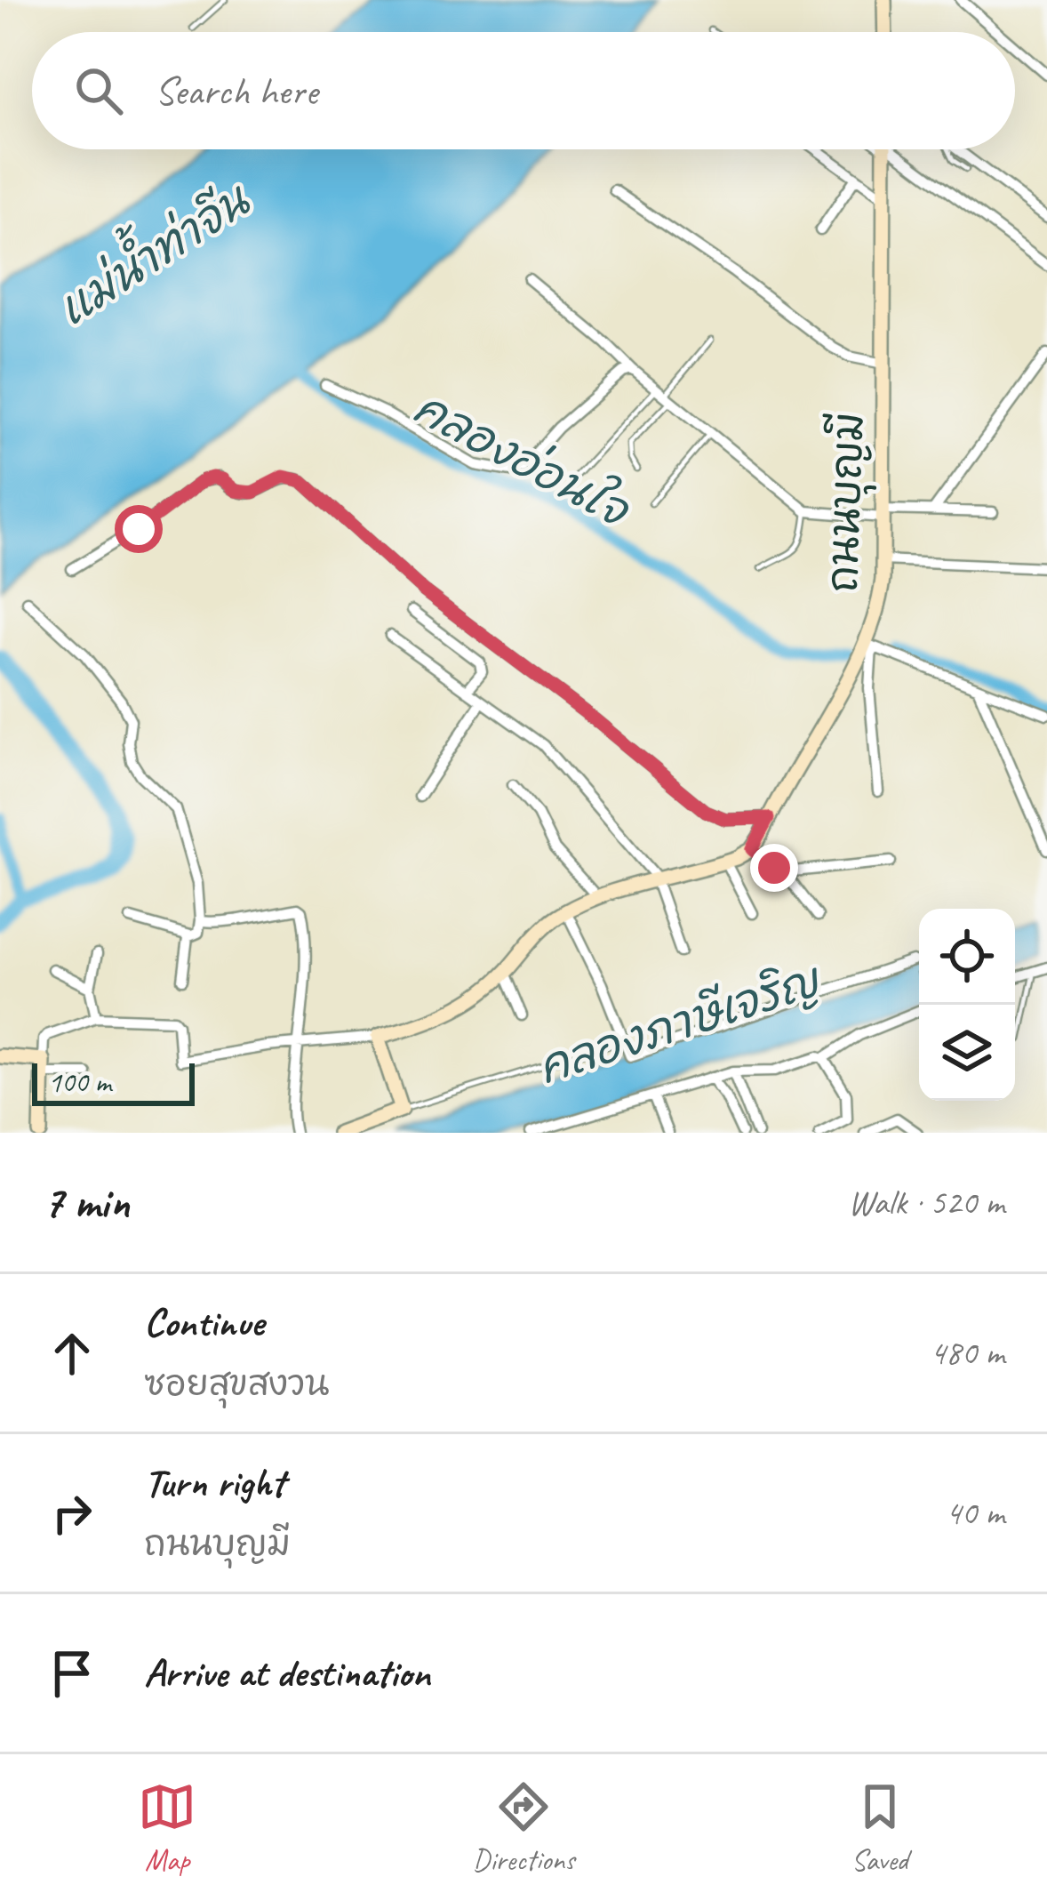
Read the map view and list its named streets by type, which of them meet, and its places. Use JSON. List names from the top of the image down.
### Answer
{
  "streets": {
    "street": ["ถนนบุญมี"]
  },
  "water": ["แม่น้ำท่าจีน", "คลองอ่อนใจ", "คลองภาษีเจริญ"],
  "scale_bar": "100 m",
  "page": {
    "search": "Search here",
    "scale": "100 m",
    "heading": ["7 min", "Walk · 520 m"],
    "list": [
      ["Continue", "ซอยสุขสงวน", "480 m"],
      ["Turn right", "ถนนบุญมี", "40 m"],
      "Arrive at destination"
    ],
    "nav": ["Map", "Directions", "Saved"]
  }
}
